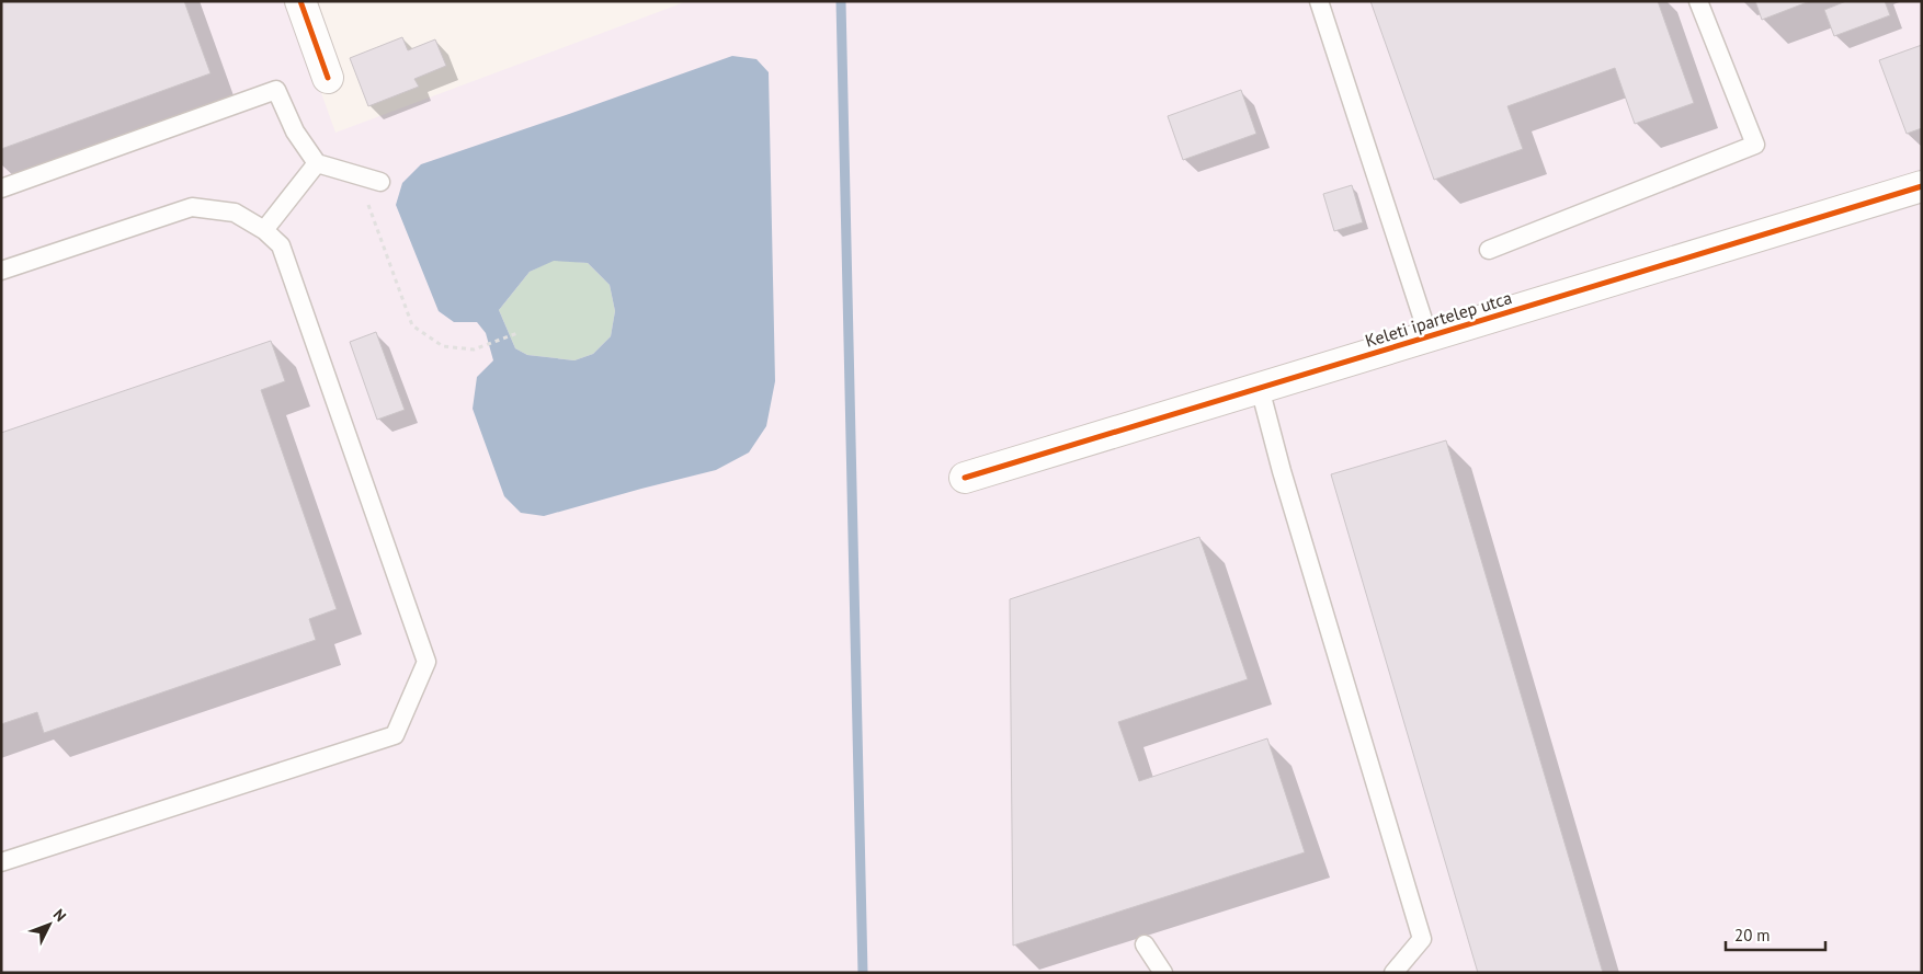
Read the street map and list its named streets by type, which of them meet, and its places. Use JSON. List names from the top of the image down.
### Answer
{
  "streets": {
    "street": ["Keleti ipartelep utca"]
  },
  "scale_bar": "20 m",
  "north": "top right"
}
